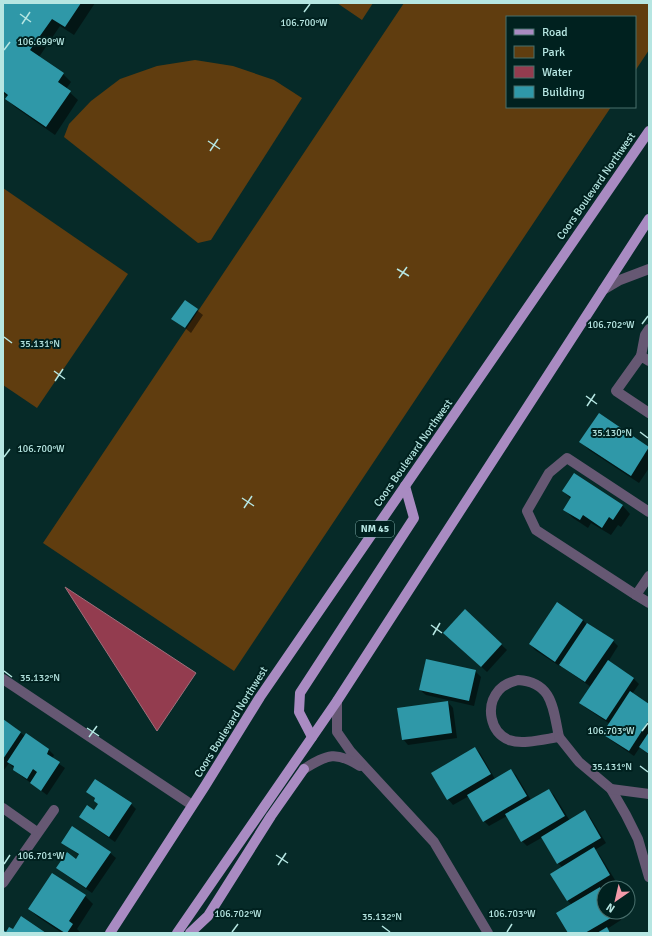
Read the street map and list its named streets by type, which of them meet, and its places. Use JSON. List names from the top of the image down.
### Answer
{
  "streets": {
    "main road": ["Coors Boulevard Northwest", "NM 45"]
  },
  "legend": [
    "Road",
    "Park",
    "Water",
    "Building"
  ],
  "north": "bottom left",
  "coordinates": [
    "106.700°W",
    "106.699°W",
    "106.702°W",
    "35.131°N",
    "35.130°N",
    "35.132°N",
    "106.703°W",
    "106.701°W"
  ]
}
